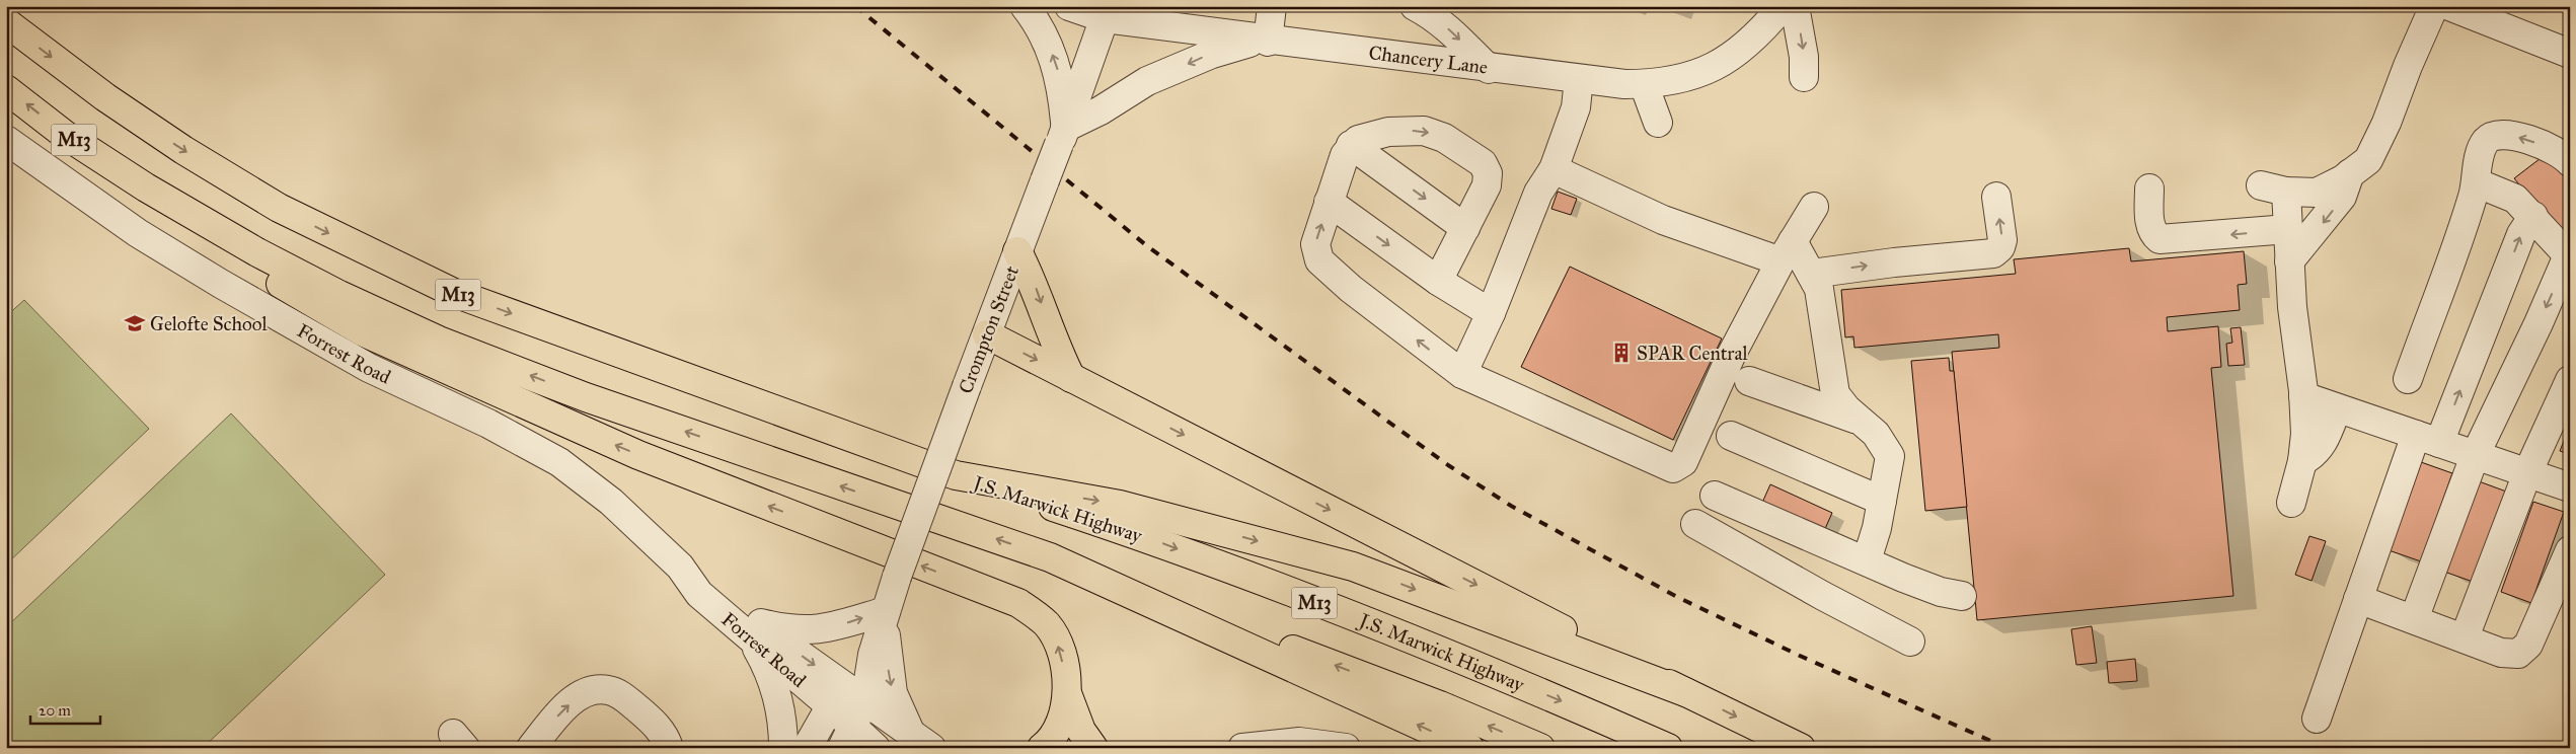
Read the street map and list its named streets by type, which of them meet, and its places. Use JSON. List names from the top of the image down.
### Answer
{
  "streets": {
    "highway": ["M13", "J.S. Marwick Highway"],
    "street": ["Chancery Lane", "Crompton Street", "Forrest Road"]
  },
  "crossings": [
    ["Chancery Lane", "Crompton Street"],
    ["M13", "J.S. Marwick Highway"],
    ["Crompton Street", "Forrest Road"]
  ],
  "places": {
    "school or university": ["Gelofte School"],
    "building": ["SPAR Central"]
  },
  "scale_bar": "20 m"
}
